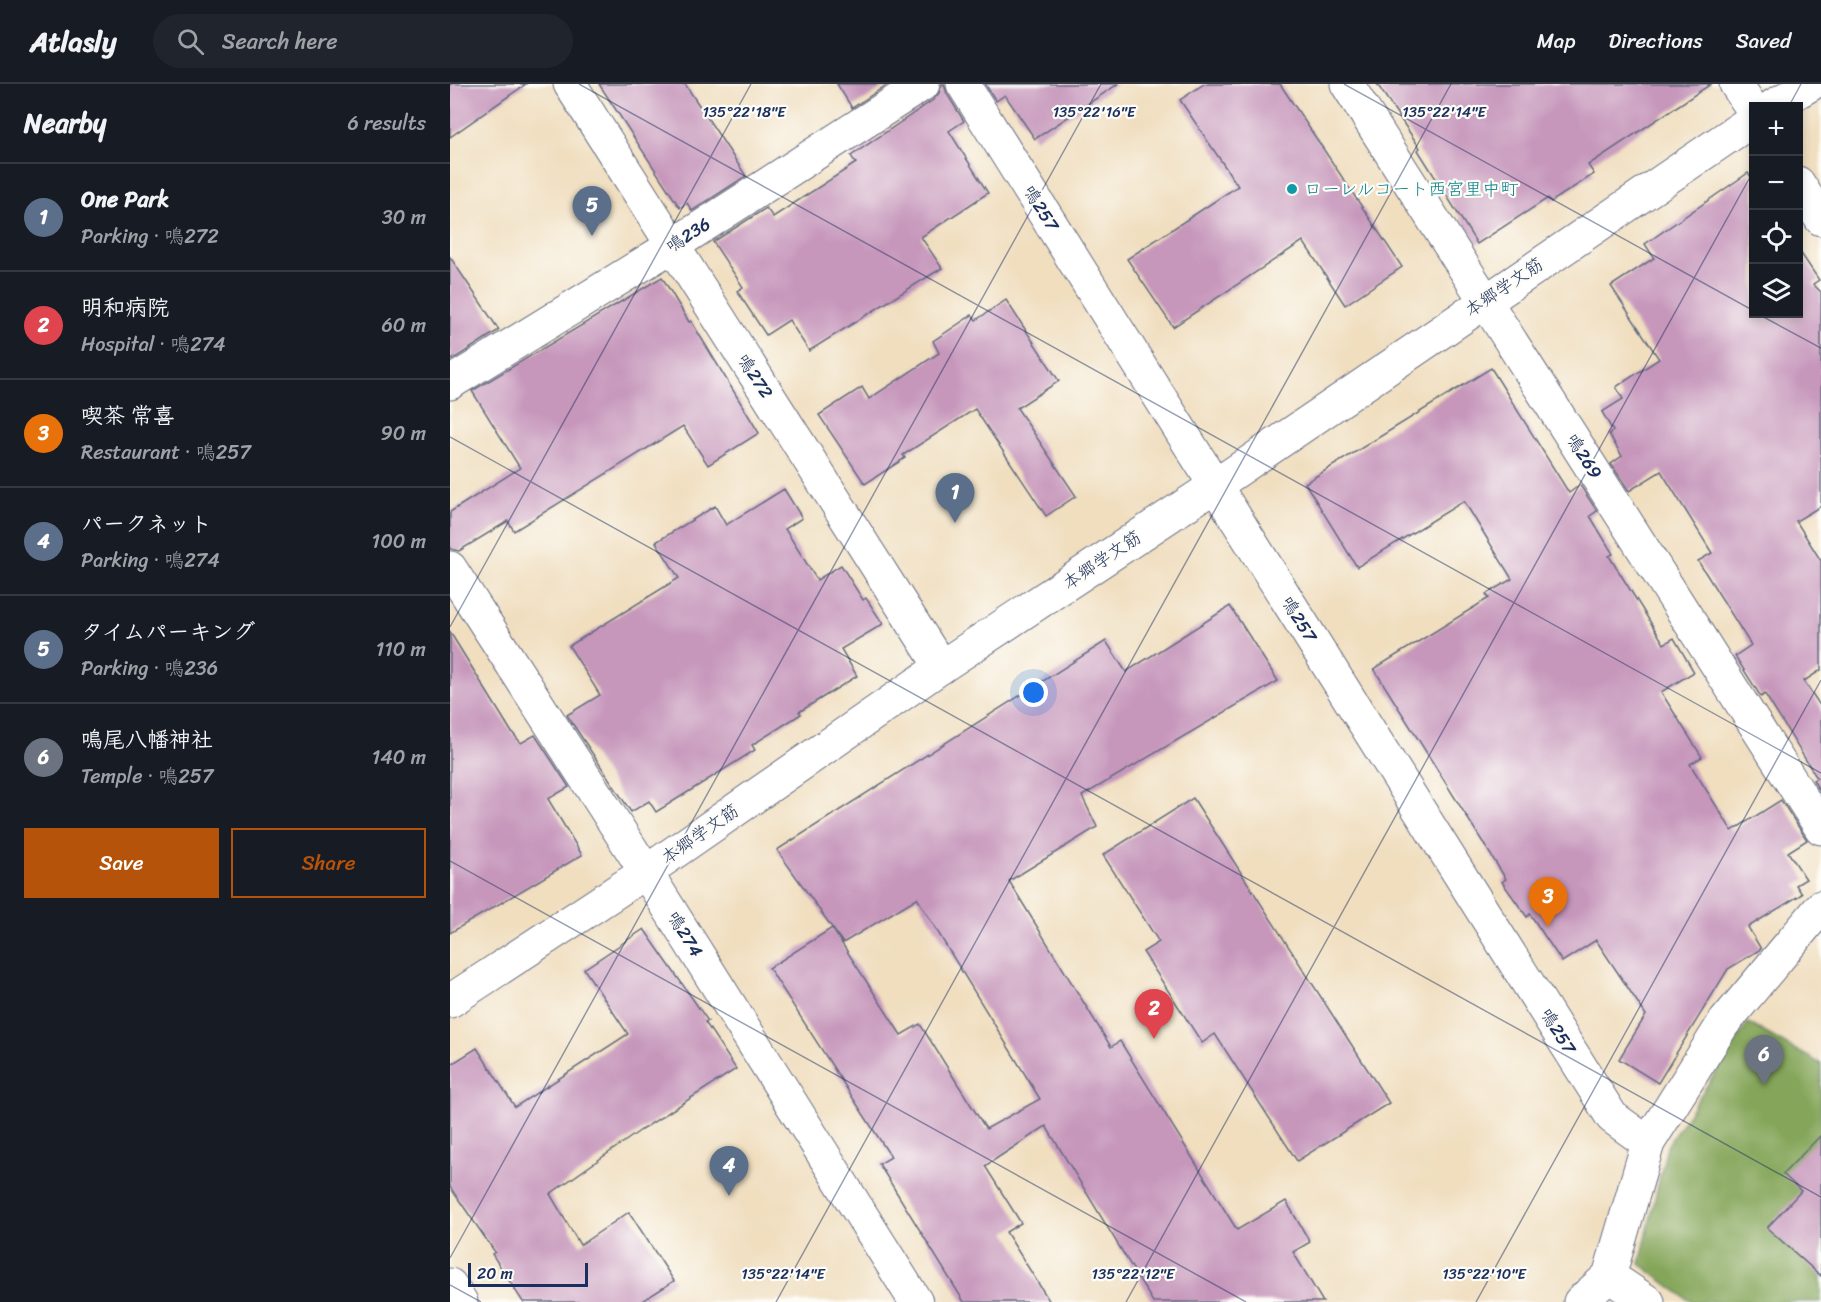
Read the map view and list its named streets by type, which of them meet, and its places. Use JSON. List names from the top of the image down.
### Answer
{
  "streets": {
    "street": [
      "鳴257",
      "鳴236",
      "本郷学文筋",
      "鳴272",
      "鳴269",
      "鳴274"
    ]
  },
  "crossings": [
    ["鳴257", "本郷学文筋"],
    ["鳴236", "鳴272"],
    ["本郷学文筋", "鳴272"],
    ["本郷学文筋", "鳴269"],
    ["本郷学文筋", "鳴274"]
  ],
  "places": ["ローレルコート西宮里中町"],
  "scale_bar": "20 m",
  "page": {
    "header": "Atlasly",
    "search": "Search here",
    "nav": ["Map", "Directions", "Saved"],
    "heading": ["Nearby", "6 results"],
    "map_buttons": ["+", "−"],
    "list": [
      {
        "mark": "1",
        "name": "One Park",
        "note": "Parking · 鳴272",
        "value": "30 m"
      },
      {
        "mark": "2",
        "name": "明和病院",
        "note": "Hospital · 鳴274",
        "value": "60 m"
      },
      {
        "mark": "3",
        "name": "喫茶 常喜",
        "note": "Restaurant · 鳴257",
        "value": "90 m"
      },
      {
        "mark": "4",
        "name": "パークネット",
        "note": "Parking · 鳴274",
        "value": "100 m"
      },
      {
        "mark": "5",
        "name": "タイムパーキング",
        "note": "Parking · 鳴236",
        "value": "110 m"
      },
      {
        "mark": "6",
        "name": "鳴尾八幡神社",
        "note": "Temple · 鳴257",
        "value": "140 m"
      }
    ],
    "pins": [
      "5",
      "1",
      "3",
      "2",
      "6",
      "4"
    ],
    "buttons": ["Save", "Share"],
    "scale": "20 m"
  },
  "coordinates": [
    "135°22'18\"E",
    "135°22'16\"E",
    "135°22'14\"E",
    "135°22'12\"E",
    "135°22'10\"E"
  ]
}
